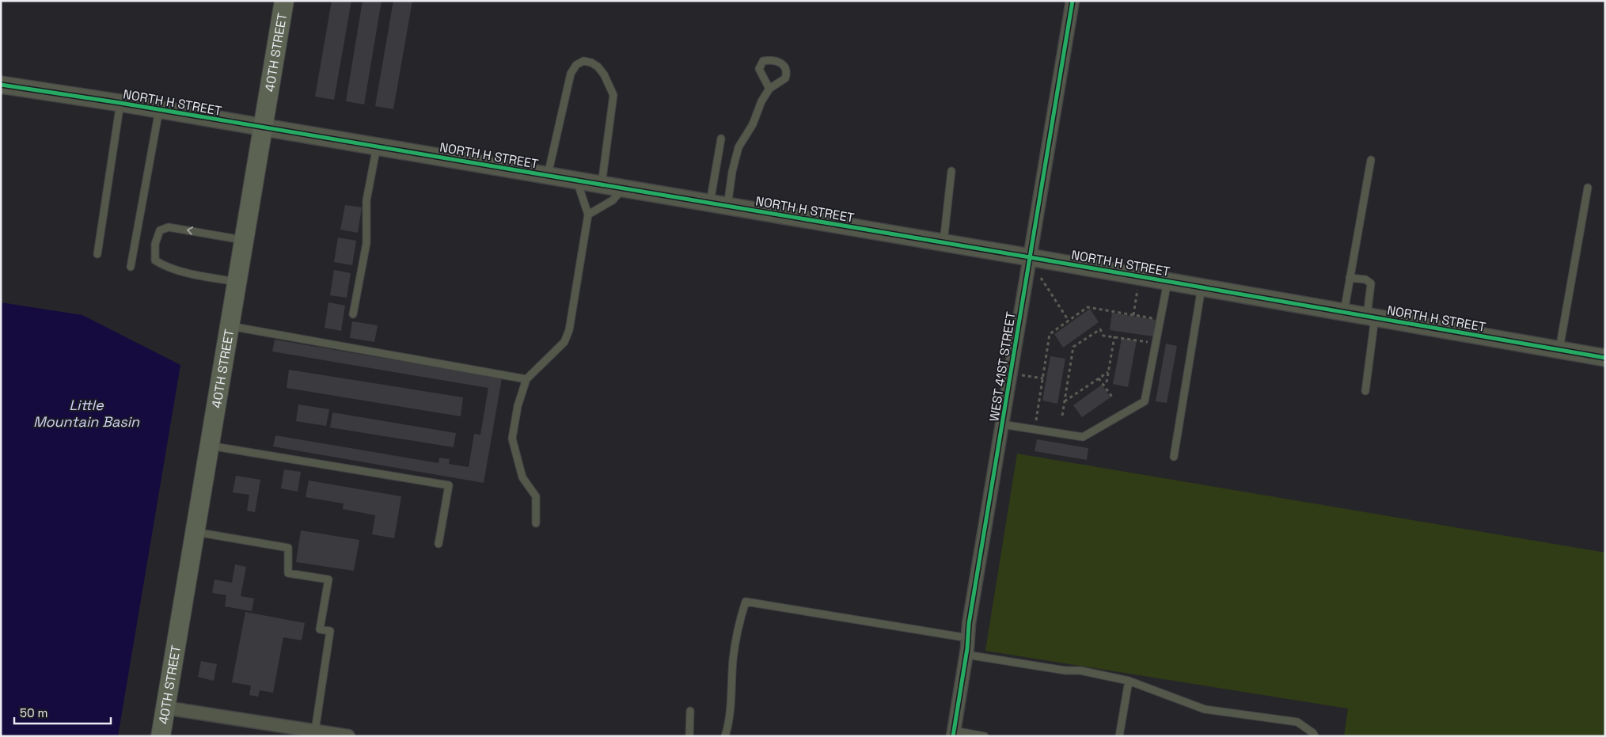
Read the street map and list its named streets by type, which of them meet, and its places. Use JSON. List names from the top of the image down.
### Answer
{
  "streets": {
    "main road": ["40TH STREET"],
    "street": ["NORTH H STREET", "WEST 41ST STREET"]
  },
  "crossings": [
    ["40TH STREET", "NORTH H STREET"],
    ["NORTH H STREET", "WEST 41ST STREET"]
  ],
  "water": ["Little Mountain Basin"],
  "scale_bar": "50 m"
}
